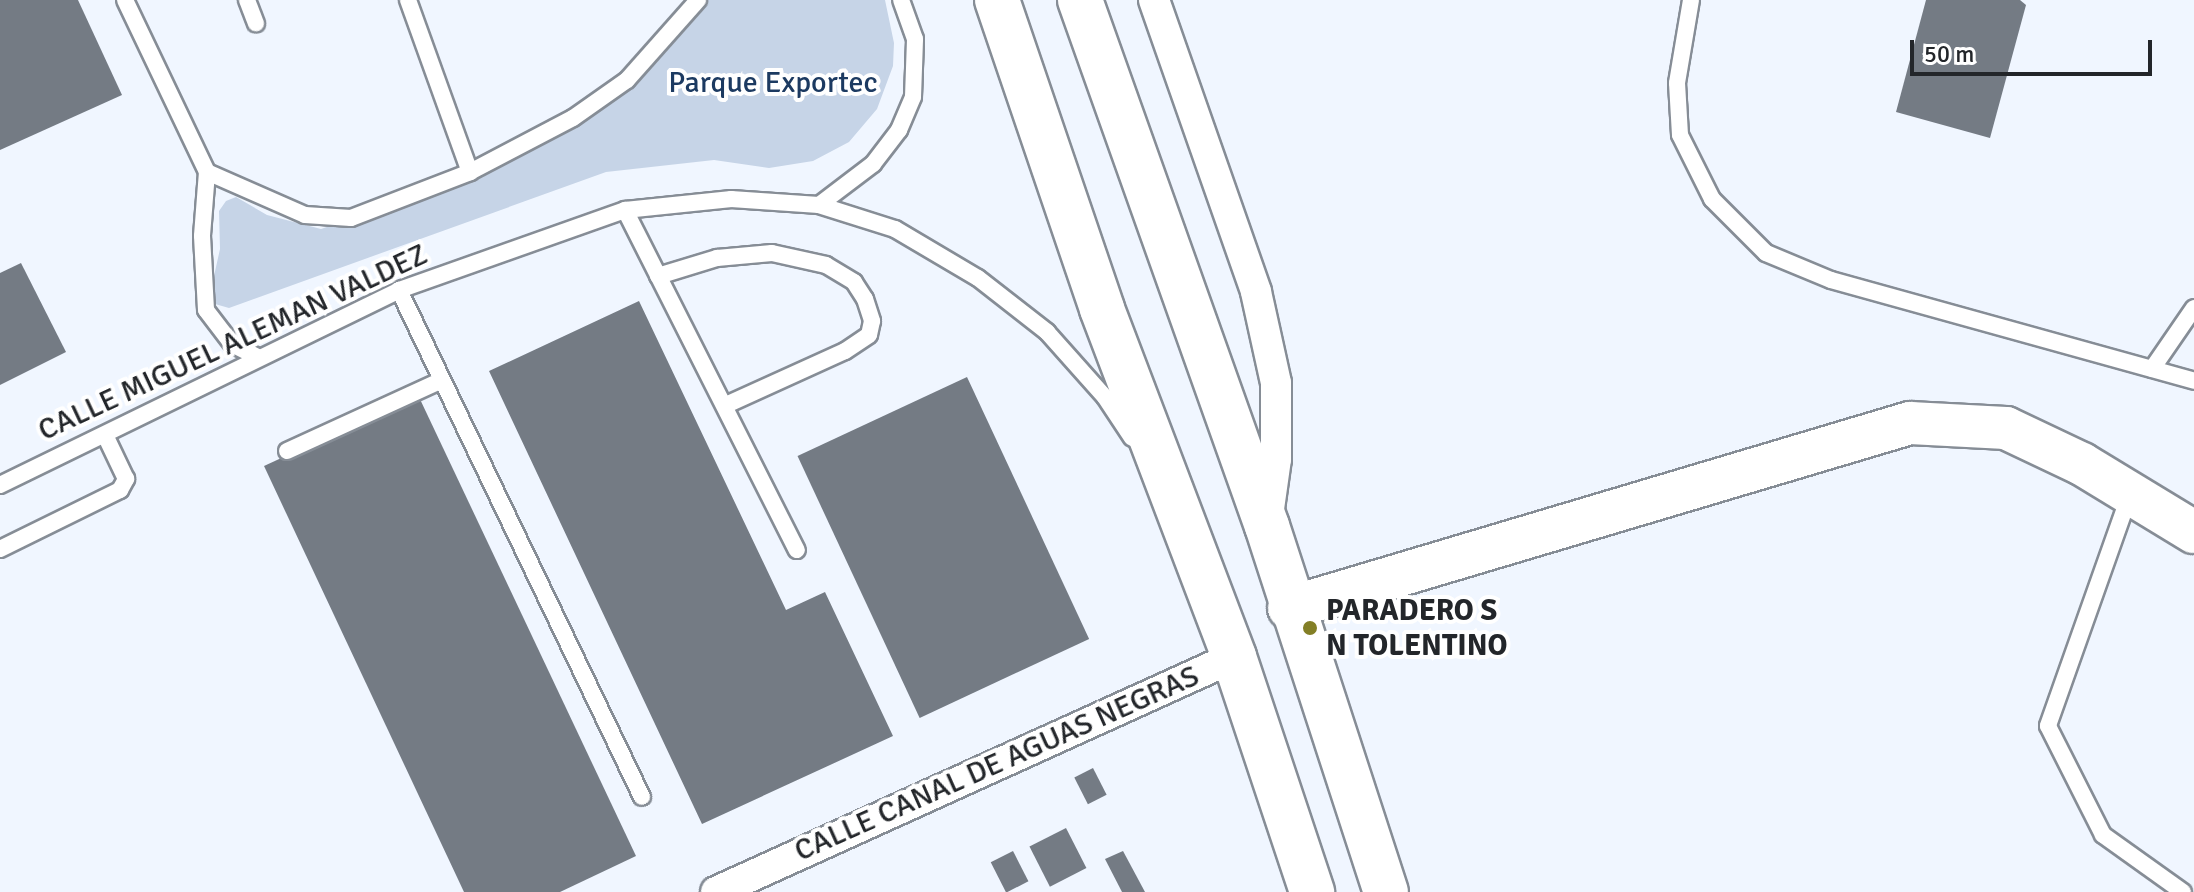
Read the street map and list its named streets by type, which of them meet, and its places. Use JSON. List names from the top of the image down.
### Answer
{
  "streets": {
    "street": ["CALLE CANAL DE AGUAS NEGRAS"],
    "lane": ["CALLE MIGUEL ALEMAN VALDEZ"]
  },
  "parks": ["Parque Exportec"],
  "places": ["PARADERO S N TOLENTINO"],
  "scale_bar": "50 m"
}
